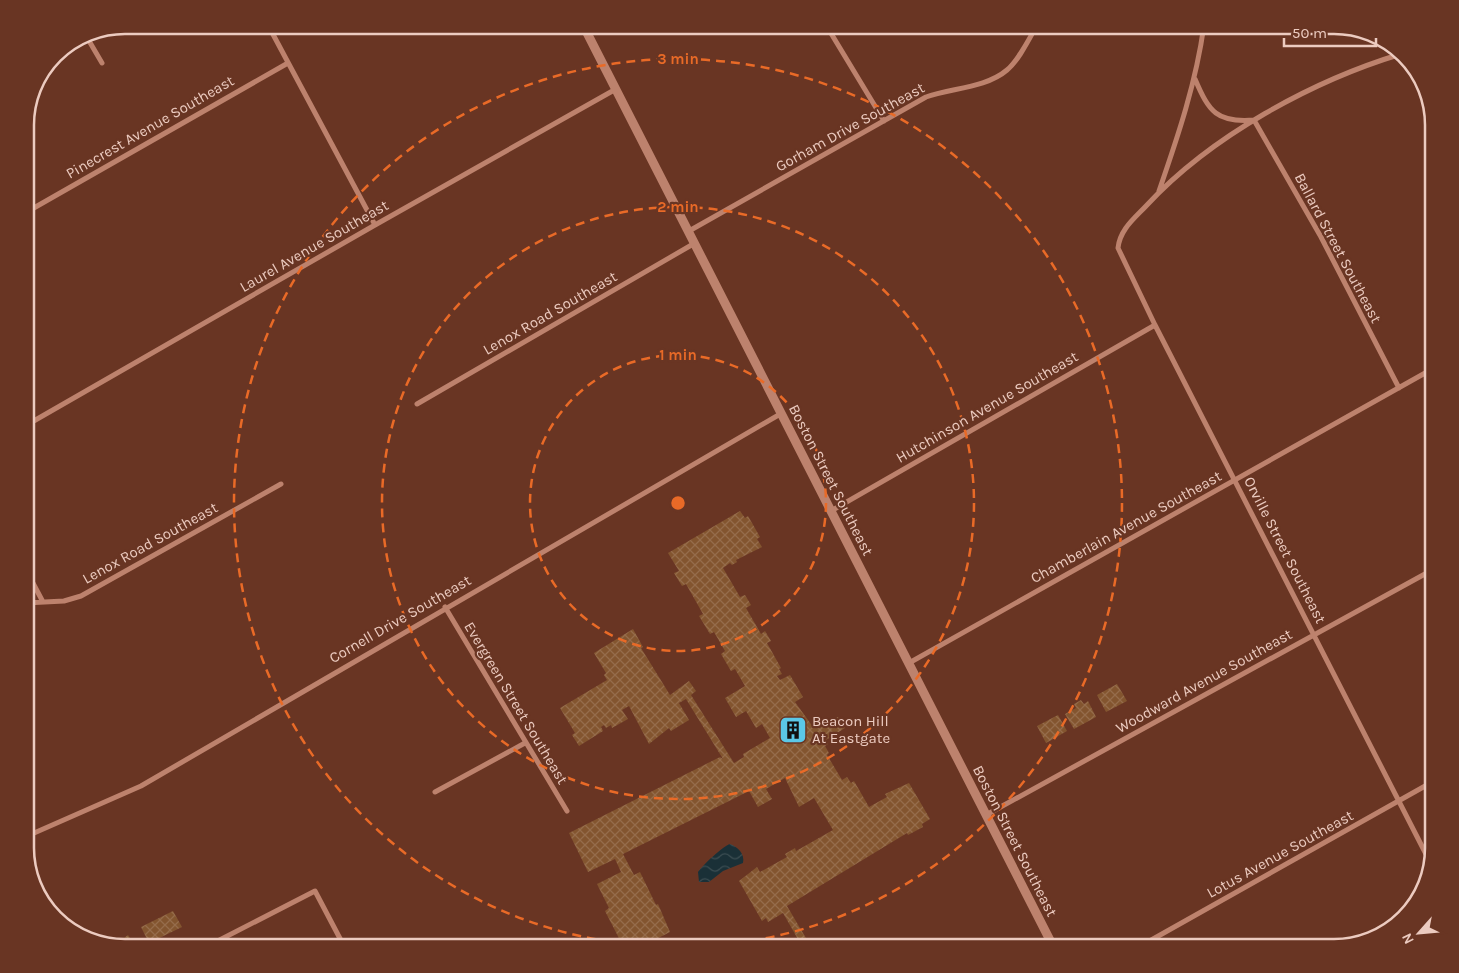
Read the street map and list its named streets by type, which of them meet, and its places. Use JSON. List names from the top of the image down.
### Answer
{
  "streets": {
    "street": [
      "Pinecrest Avenue Southeast",
      "Gorham Drive Southeast",
      "Laurel Avenue Southeast",
      "Ballard Street Southeast",
      "Lenox Road Southeast",
      "Hutchinson Avenue Southeast",
      "Boston Street Southeast",
      "Chamberlain Avenue Southeast",
      "Orville Street Southeast",
      "Cornell Drive Southeast",
      "Woodward Avenue Southeast",
      "Evergreen Street Southeast",
      "Lotus Avenue Southeast"
    ]
  },
  "crossings": [
    ["Gorham Drive Southeast", "Boston Street Southeast"],
    ["Laurel Avenue Southeast", "Boston Street Southeast"],
    ["Ballard Street Southeast", "Chamberlain Avenue Southeast"],
    ["Lenox Road Southeast", "Boston Street Southeast"],
    ["Hutchinson Avenue Southeast", "Boston Street Southeast"],
    ["Hutchinson Avenue Southeast", "Orville Street Southeast"],
    ["Boston Street Southeast", "Chamberlain Avenue Southeast"],
    ["Boston Street Southeast", "Cornell Drive Southeast"],
    ["Boston Street Southeast", "Woodward Avenue Southeast"],
    ["Chamberlain Avenue Southeast", "Orville Street Southeast"],
    ["Orville Street Southeast", "Woodward Avenue Southeast"],
    ["Orville Street Southeast", "Lotus Avenue Southeast"],
    ["Cornell Drive Southeast", "Evergreen Street Southeast"]
  ],
  "places": {
    "building": ["Beacon Hill At Eastgate"]
  },
  "scale_bar": "50 m",
  "north": "bottom left",
  "rings": ["3 min", "2 min", "1 min"]
}
